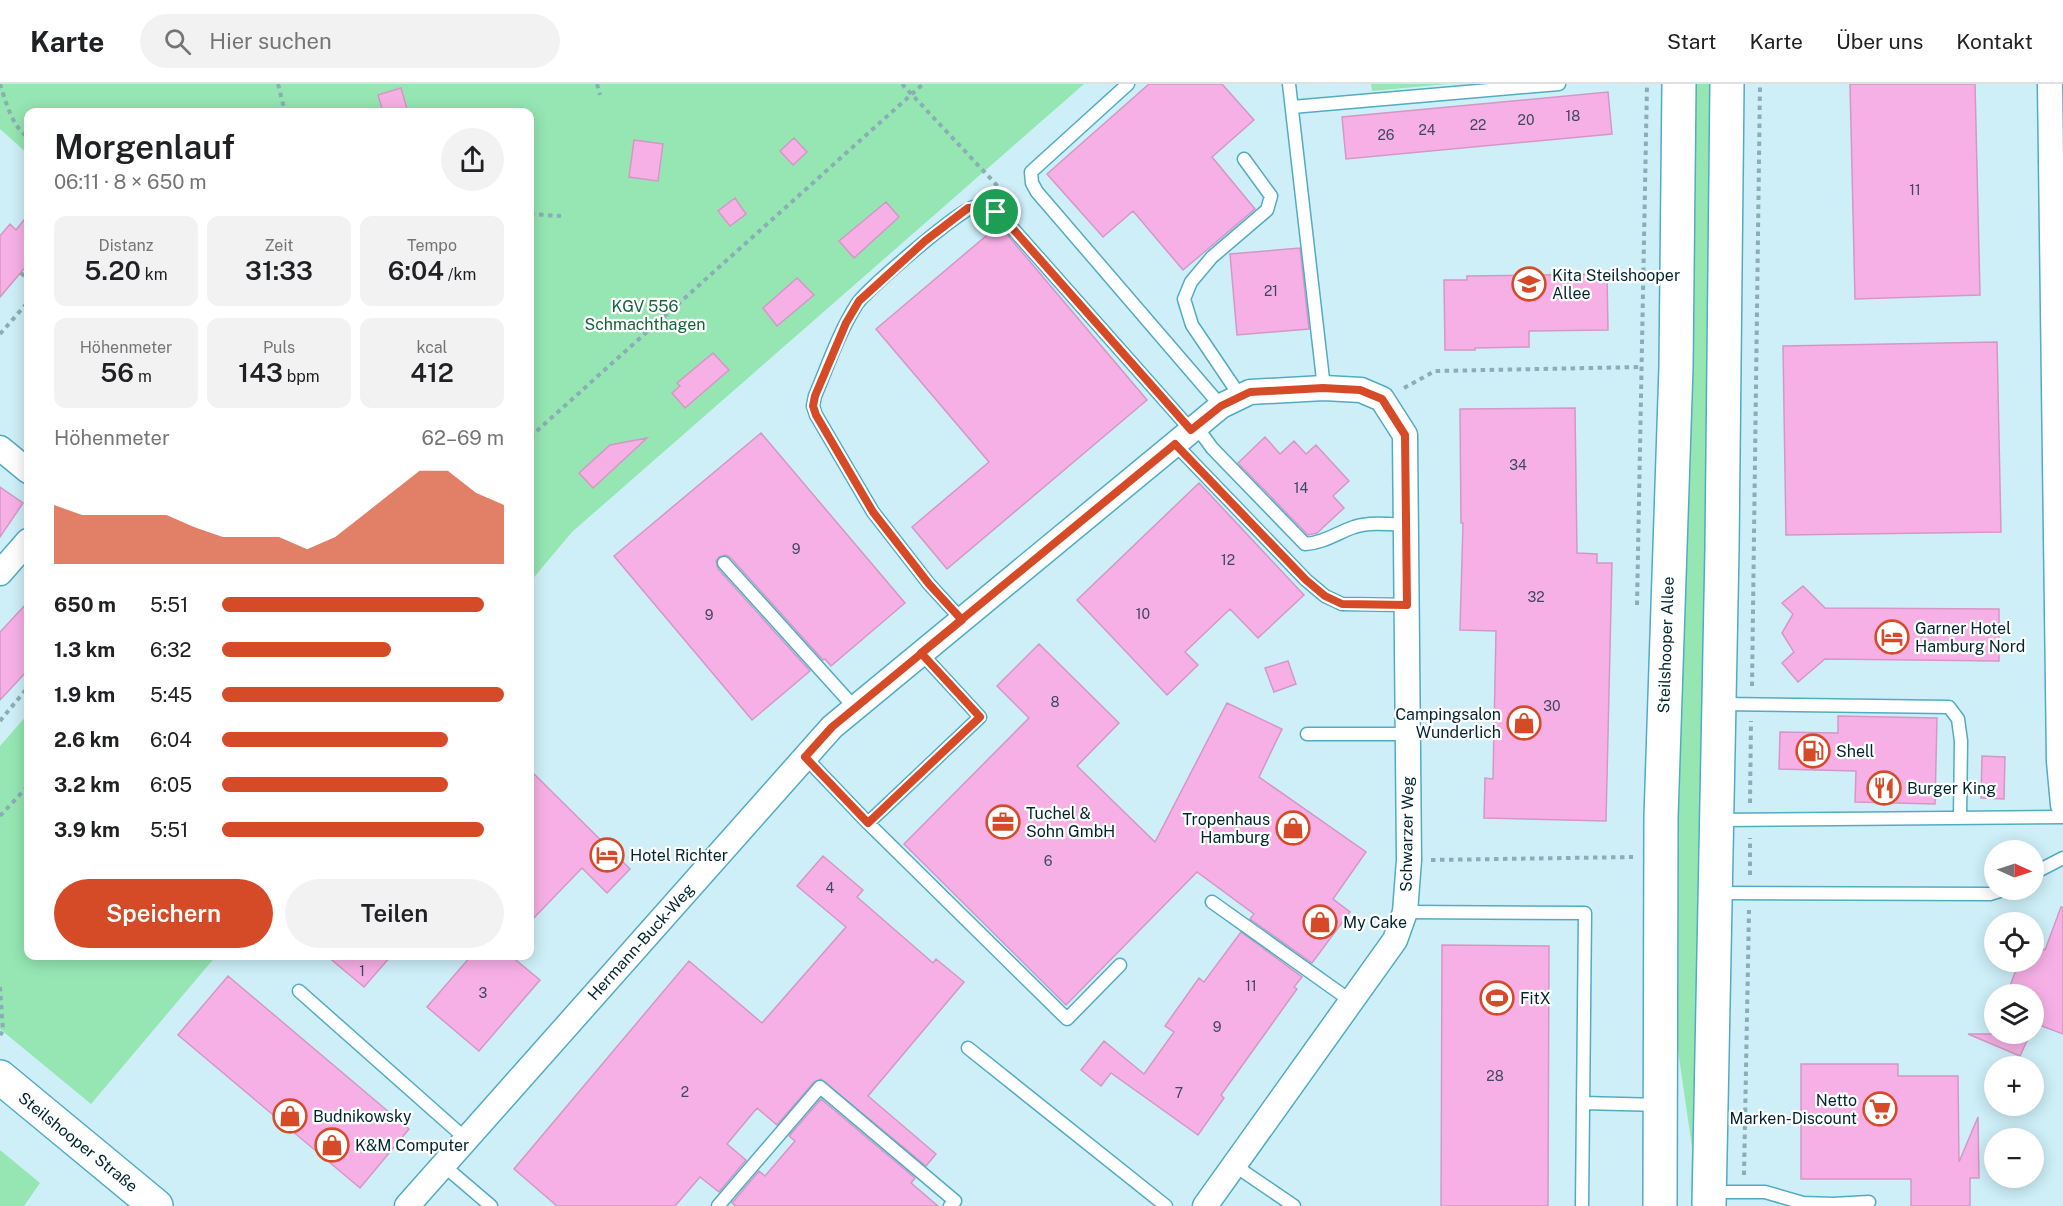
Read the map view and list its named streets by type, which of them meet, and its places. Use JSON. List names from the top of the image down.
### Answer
{
  "streets": {
    "main road": ["Steilshooper Allee", "Steilshooper Straße"],
    "street": ["Schwarzer Weg", "Hermann-Buck-Weg"]
  },
  "crossings": [
    ["Schwarzer Weg", "Hermann-Buck-Weg"]
  ],
  "parks": ["KGV 556 Schmachthagen"],
  "places": {
    "school or university": ["Kita Steilshooper Allee"],
    "hotel": ["Garner Hotel Hamburg Nord", "Hotel Richter"],
    "shop": [
      "Campingsalon Wunderlich",
      "Tropenhaus Hamburg",
      "My Cake",
      "Budnikowsky",
      "K&M Computer"
    ],
    "fuel station": ["Shell"],
    "restaurant": ["Burger King"],
    "office": ["Tuchel & Sohn GmbH"],
    "sports": ["FitX"],
    "supermarket": ["Netto Marken-Discount"]
  },
  "house_numbers": [
    "18",
    "20",
    "22",
    "24",
    "26",
    "11",
    "21",
    "34",
    "14",
    "9",
    "12",
    "32",
    "10",
    "9",
    "8",
    "30",
    "6",
    "4",
    "1",
    "11",
    "3",
    "9",
    "28",
    "2",
    "7"
  ],
  "north": "right",
  "page": {
    "header": "Karte",
    "search": "Hier suchen",
    "nav": [
      "Start",
      "Karte",
      "Über uns",
      "Kontakt"
    ],
    "heading": ["Morgenlauf", "06:11 · 8 × 650 m"],
    "stats": [
      ["Distanz", "5.20 km"],
      ["Zeit", "31:33"],
      ["Tempo", "6:04 /km"],
      ["Höhenmeter", "56 m"],
      ["Puls", "143 bpm"],
      ["kcal", "412"]
    ],
    "chart": ["Höhenmeter", "62–69 m"],
    "list": [
      {
        "name": "650 m",
        "note": "5:51"
      },
      {
        "name": "1.3 km",
        "note": "6:32"
      },
      {
        "name": "1.9 km",
        "note": "5:45"
      },
      {
        "name": "2.6 km",
        "note": "6:04"
      },
      {
        "name": "3.2 km",
        "note": "6:05"
      },
      {
        "name": "3.9 km",
        "note": "5:51"
      }
    ],
    "map_buttons": ["+", "−"],
    "buttons": ["Speichern", "Teilen"]
  }
}
